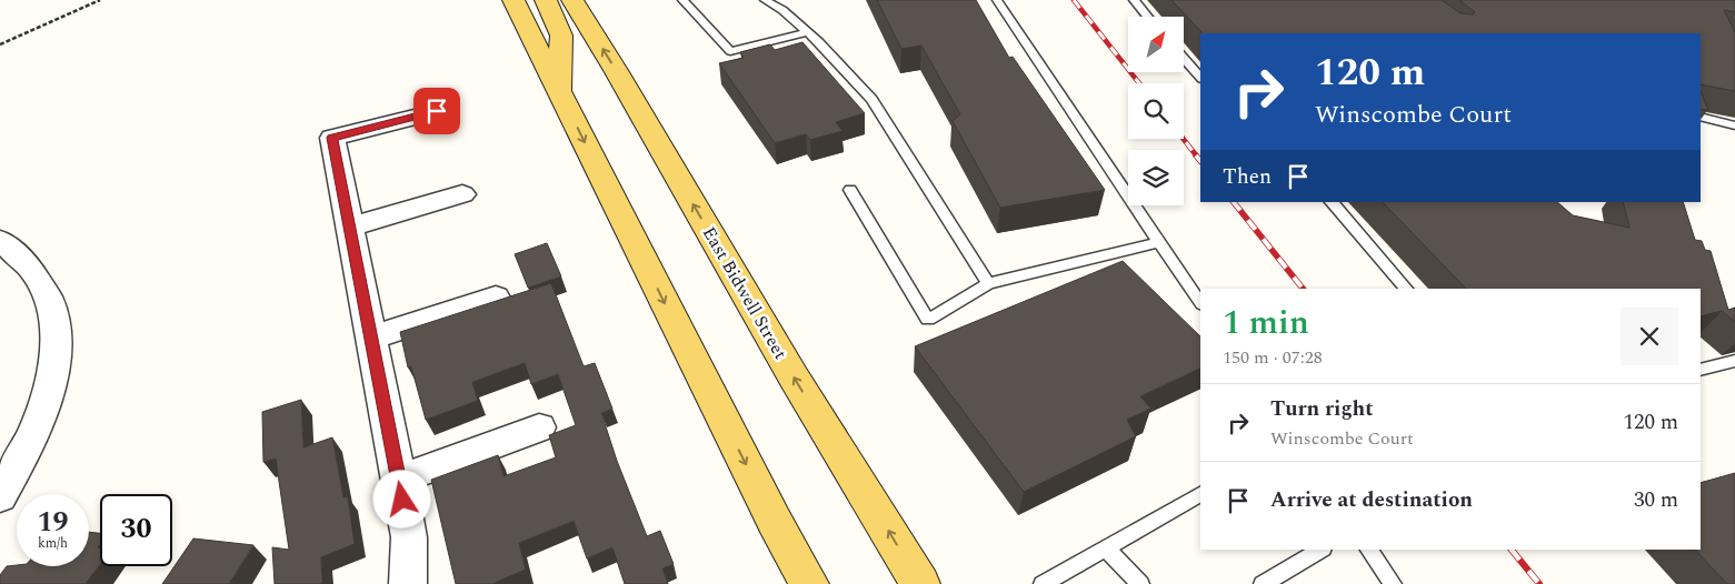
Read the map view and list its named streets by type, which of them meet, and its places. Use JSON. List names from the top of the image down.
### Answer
{
  "streets": {
    "main road": ["East Bidwell Street"]
  },
  "north": "top right",
  "page": {
    "turn": ["120 m", "Winscombe Court"],
    "then": "Then",
    "heading": ["1 min", "150 m · 07:28"],
    "list": [
      {
        "name": "Turn right",
        "note": "Winscombe Court",
        "value": "120 m"
      },
      {
        "name": "Arrive at destination",
        "value": "30 m"
      }
    ],
    "speed": "19 km/h",
    "limit": "30"
  }
}
